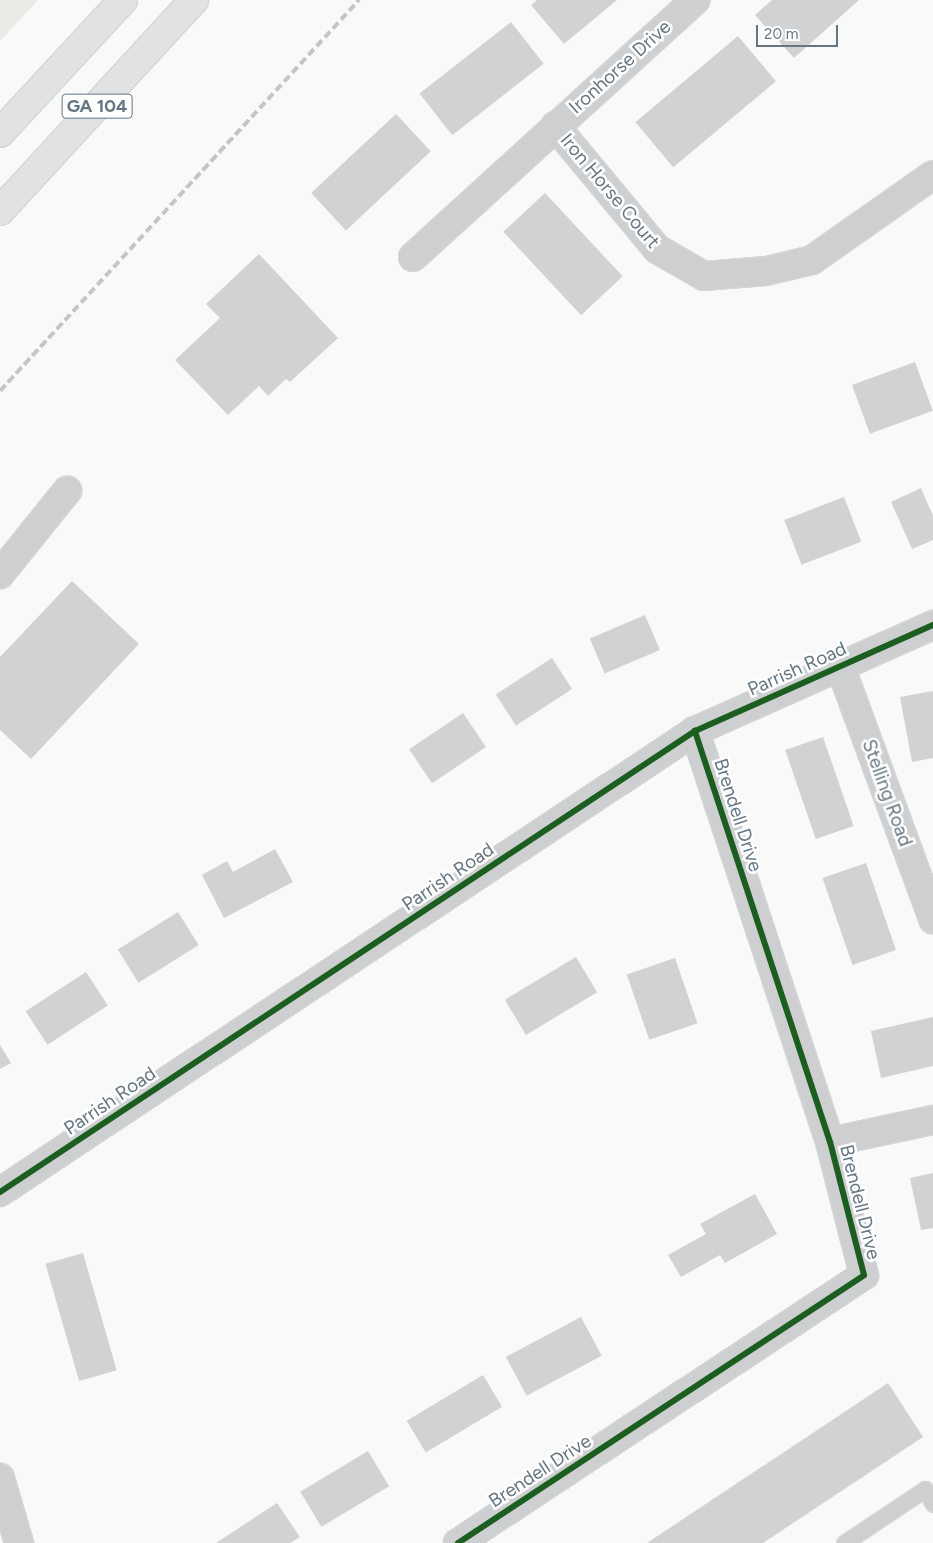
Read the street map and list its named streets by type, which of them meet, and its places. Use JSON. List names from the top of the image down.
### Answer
{
  "streets": {
    "main road": ["GA 104"],
    "street": [
      "Ironhorse Drive",
      "Iron Horse Court",
      "Parrish Road",
      "Stelling Road",
      "Brendell Drive"
    ]
  },
  "crossings": [
    ["Ironhorse Drive", "Iron Horse Court"],
    ["Parrish Road", "Stelling Road"],
    ["Parrish Road", "Brendell Drive"]
  ],
  "scale_bar": "20 m"
}
